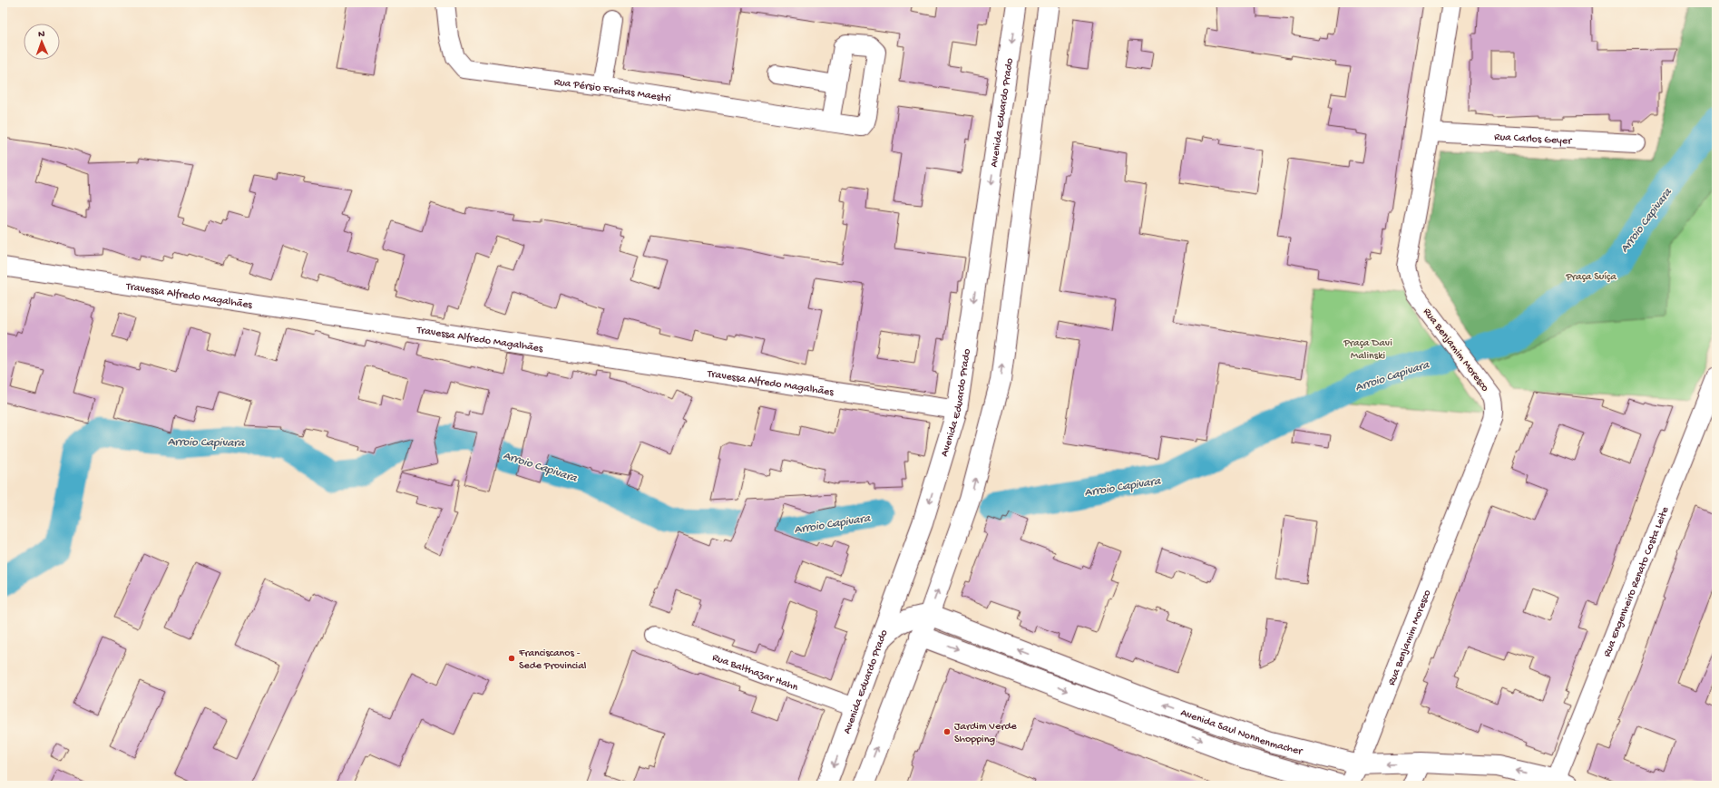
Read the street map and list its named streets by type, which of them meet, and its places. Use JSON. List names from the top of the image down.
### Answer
{
  "streets": {
    "main road": ["Avenida Eduardo Prado", "Avenida Saul Nonnenmacher"],
    "street": [
      "Rua Pérsio Freitas Maestri",
      "Rua Carlos Geyer",
      "Travessa Alfredo Magalhães",
      "Rua Benjamim Moresco",
      "Rua Engenheiro Renato Costa Leite",
      "Rua Balthazar Hahn"
    ]
  },
  "crossings": [
    ["Avenida Eduardo Prado", "Travessa Alfredo Magalhães"],
    ["Avenida Eduardo Prado", "Rua Balthazar Hahn"],
    ["Rua Carlos Geyer", "Rua Benjamim Moresco"],
    ["Rua Benjamim Moresco", "Avenida Saul Nonnenmacher"],
    ["Rua Engenheiro Renato Costa Leite", "Avenida Saul Nonnenmacher"]
  ],
  "water": ["Arroio Capivara"],
  "parks": ["Praça Suíça", "Praça Davi Malinski"],
  "places": ["Franciscanos - Sede Provincial", "Jardim Verde Shopping"],
  "north": "top"
}
